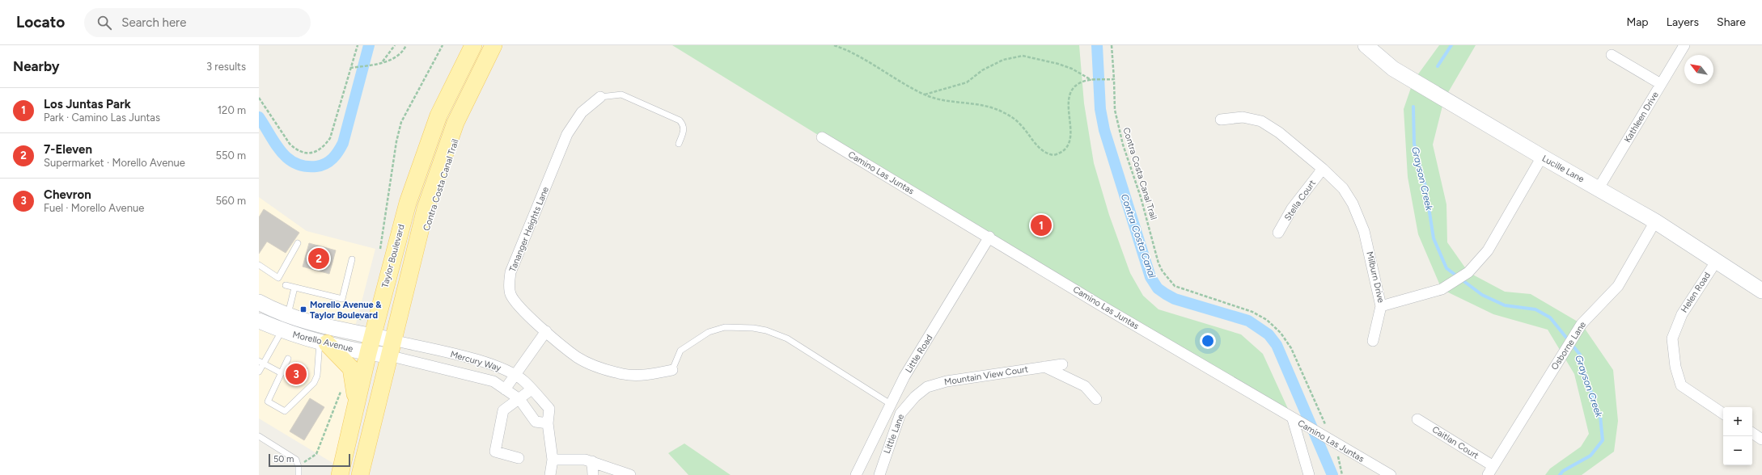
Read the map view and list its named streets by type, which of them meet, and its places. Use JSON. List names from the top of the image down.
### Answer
{
  "streets": {
    "main road": ["Taylor Boulevard"],
    "street": [
      "Kathleen Drive",
      "Lucille Lane",
      "Camino Las Juntas",
      "Stella Court",
      "Tananger Heights Lane",
      "Milburn Drive",
      "Helen Road",
      "Morello Avenue",
      "Osborne Lane",
      "Little Road",
      "Mercury Way",
      "Mountain View Court",
      "Little Lane",
      "Caitlan Court"
    ],
    "path": ["Contra Costa Canal Trail"]
  },
  "crossings": [
    ["Kathleen Drive", "Lucille Lane"],
    ["Lucille Lane", "Milburn Drive"],
    ["Lucille Lane", "Helen Road"],
    ["Lucille Lane", "Osborne Lane"],
    ["Camino Las Juntas", "Contra Costa Canal Trail"],
    ["Camino Las Juntas", "Little Road"],
    ["Stella Court", "Milburn Drive"],
    ["Taylor Boulevard", "Morello Avenue"],
    ["Morello Avenue", "Mercury Way"],
    ["Osborne Lane", "Caitlan Court"],
    ["Mountain View Court", "Little Lane"]
  ],
  "water": ["Grayson Creek", "Contra Costa Canal"],
  "places": {
    "transit": ["Morello Avenue & Taylor Boulevard"]
  },
  "scale_bar": "50 m",
  "north": "top left",
  "page": {
    "header": "Locato",
    "search": "Search here",
    "nav": ["Map", "Layers", "Share"],
    "heading": ["Nearby", "3 results"],
    "list": [
      {
        "mark": "1",
        "name": "Los Juntas Park",
        "note": "Park · Camino Las Juntas",
        "value": "120 m"
      },
      {
        "mark": "2",
        "name": "7-Eleven",
        "note": "Supermarket · Morello Avenue",
        "value": "550 m"
      },
      {
        "mark": "3",
        "name": "Chevron",
        "note": "Fuel · Morello Avenue",
        "value": "560 m"
      }
    ],
    "pins": ["1", "2", "3"],
    "map_buttons": ["+", "−"],
    "scale": "50 m"
  }
}
